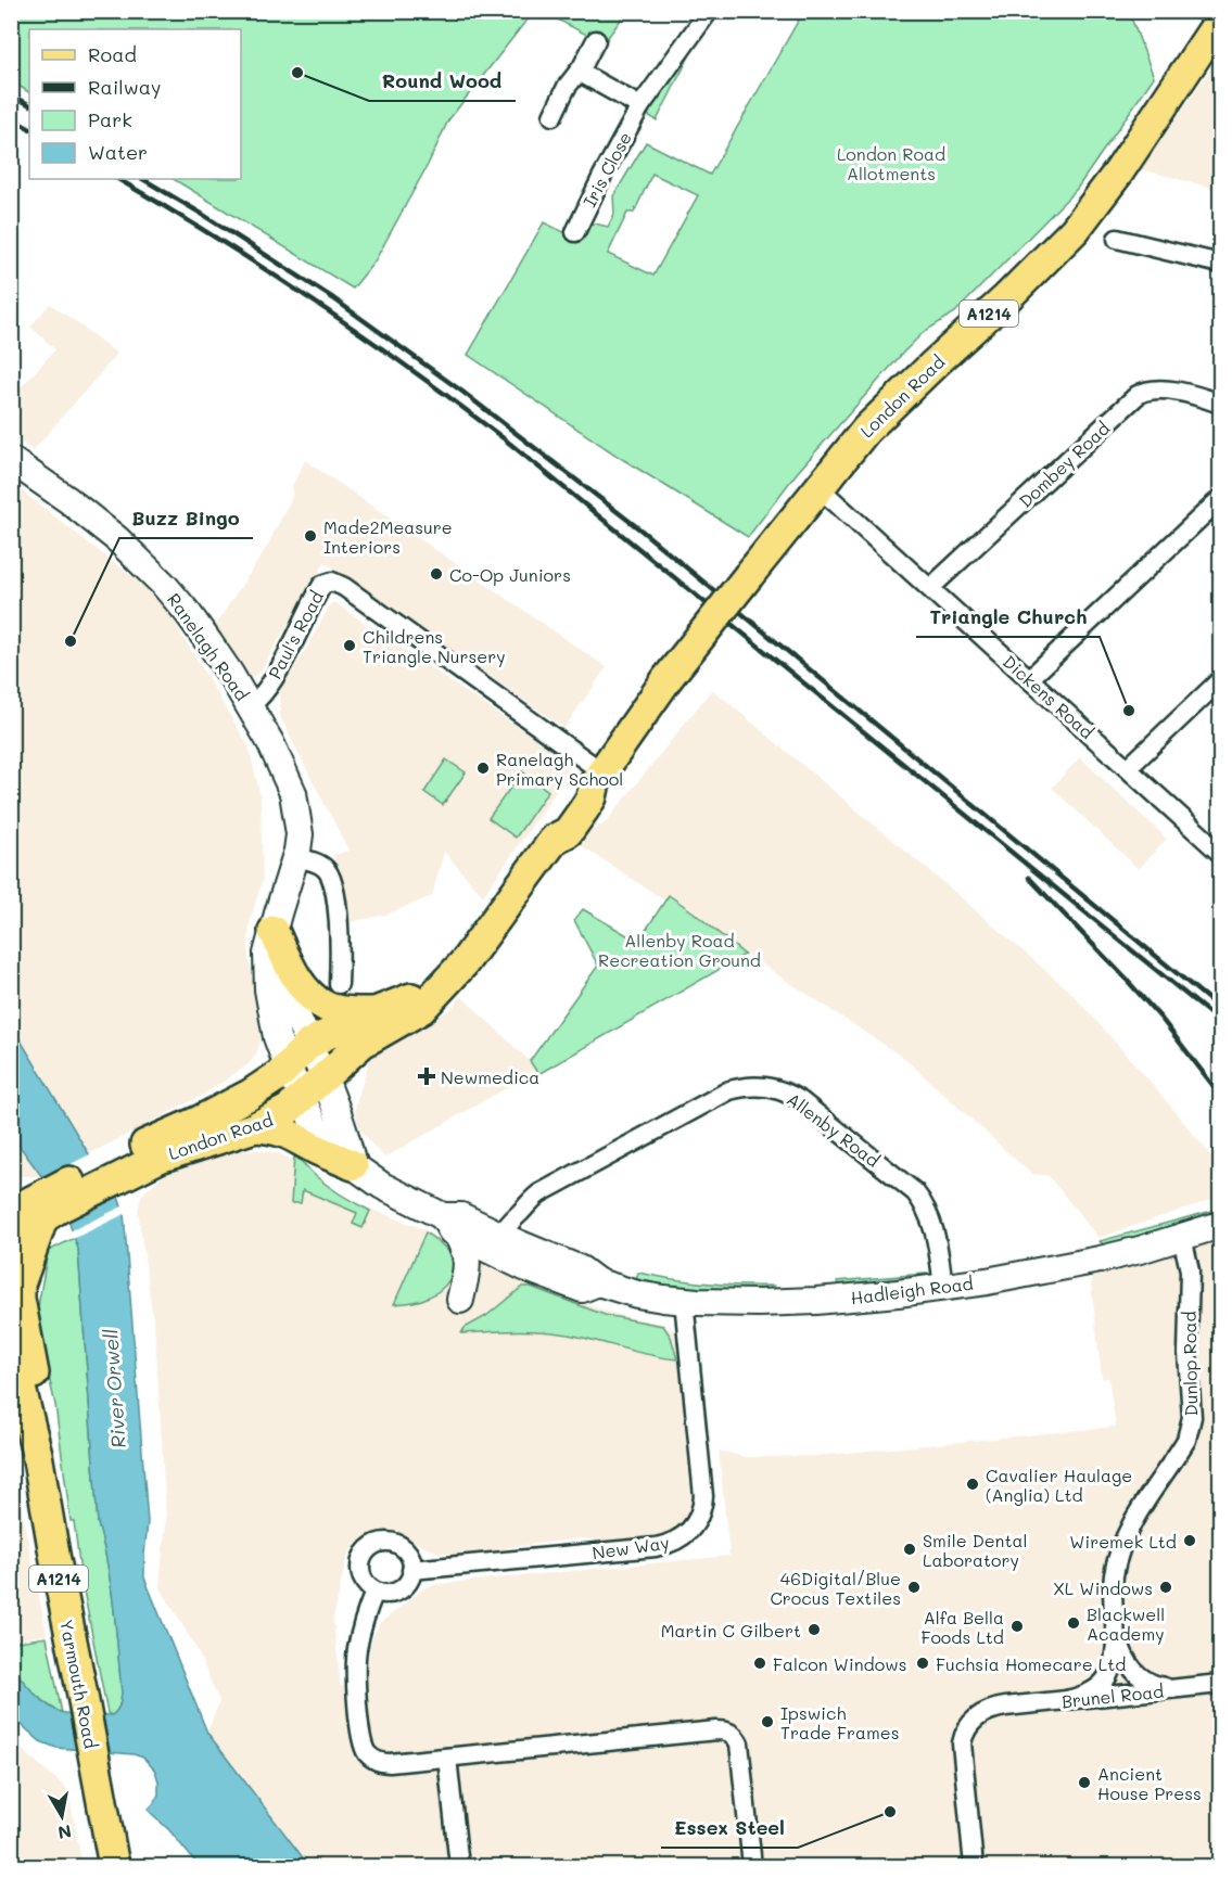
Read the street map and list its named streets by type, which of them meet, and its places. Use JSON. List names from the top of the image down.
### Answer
{
  "streets": {
    "main road": ["A1214", "London Road", "Yarmouth Road"],
    "street": [
      "Iris Close",
      "Dombey Road",
      "Paul's Road",
      "Ranelagh Road",
      "Dickens Road",
      "Allenby Road",
      "Hadleigh Road",
      "Dunlop Road",
      "New Way",
      "Brunel Road"
    ]
  },
  "crossings": [
    ["A1214", "Yarmouth Road"],
    ["London Road", "Paul's Road"],
    ["London Road", "Ranelagh Road"],
    ["London Road", "Dickens Road"],
    ["London Road", "Hadleigh Road"],
    ["Dombey Road", "Dickens Road"],
    ["Paul's Road", "Ranelagh Road"],
    ["Ranelagh Road", "Hadleigh Road"],
    ["Allenby Road", "Hadleigh Road"],
    ["Hadleigh Road", "Dunlop Road"],
    ["Hadleigh Road", "New Way"],
    ["Dunlop Road", "Brunel Road"]
  ],
  "water": ["River Orwell"],
  "parks": ["London Road Allotments", "Allenby Road Recreation Ground"],
  "places": {
    "other": [
      "Round Wood",
      "Made2Measure Interiors",
      "Co-Op Juniors",
      "Buzz Bingo",
      "Childrens Triangle Nursery",
      "Triangle Church",
      "Ranelagh Primary School",
      "Cavalier Haulage (Anglia) Ltd",
      "Wiremek Ltd",
      "Smile Dental Laboratory",
      "46Digital/Blue Crocus Textiles",
      "XL Windows",
      "Blackwell Academy",
      "Alfa Bella Foods Ltd",
      "Martin C Gilbert",
      "Falcon Windows",
      "Fuchsia Homecare Ltd",
      "Ipswich Trade Frames",
      "Ancient House Press",
      "Essex Steel"
    ],
    "health": ["Newmedica"]
  },
  "legend": [
    "Road",
    "Railway",
    "Park",
    "Water"
  ],
  "north": "bottom"
}
